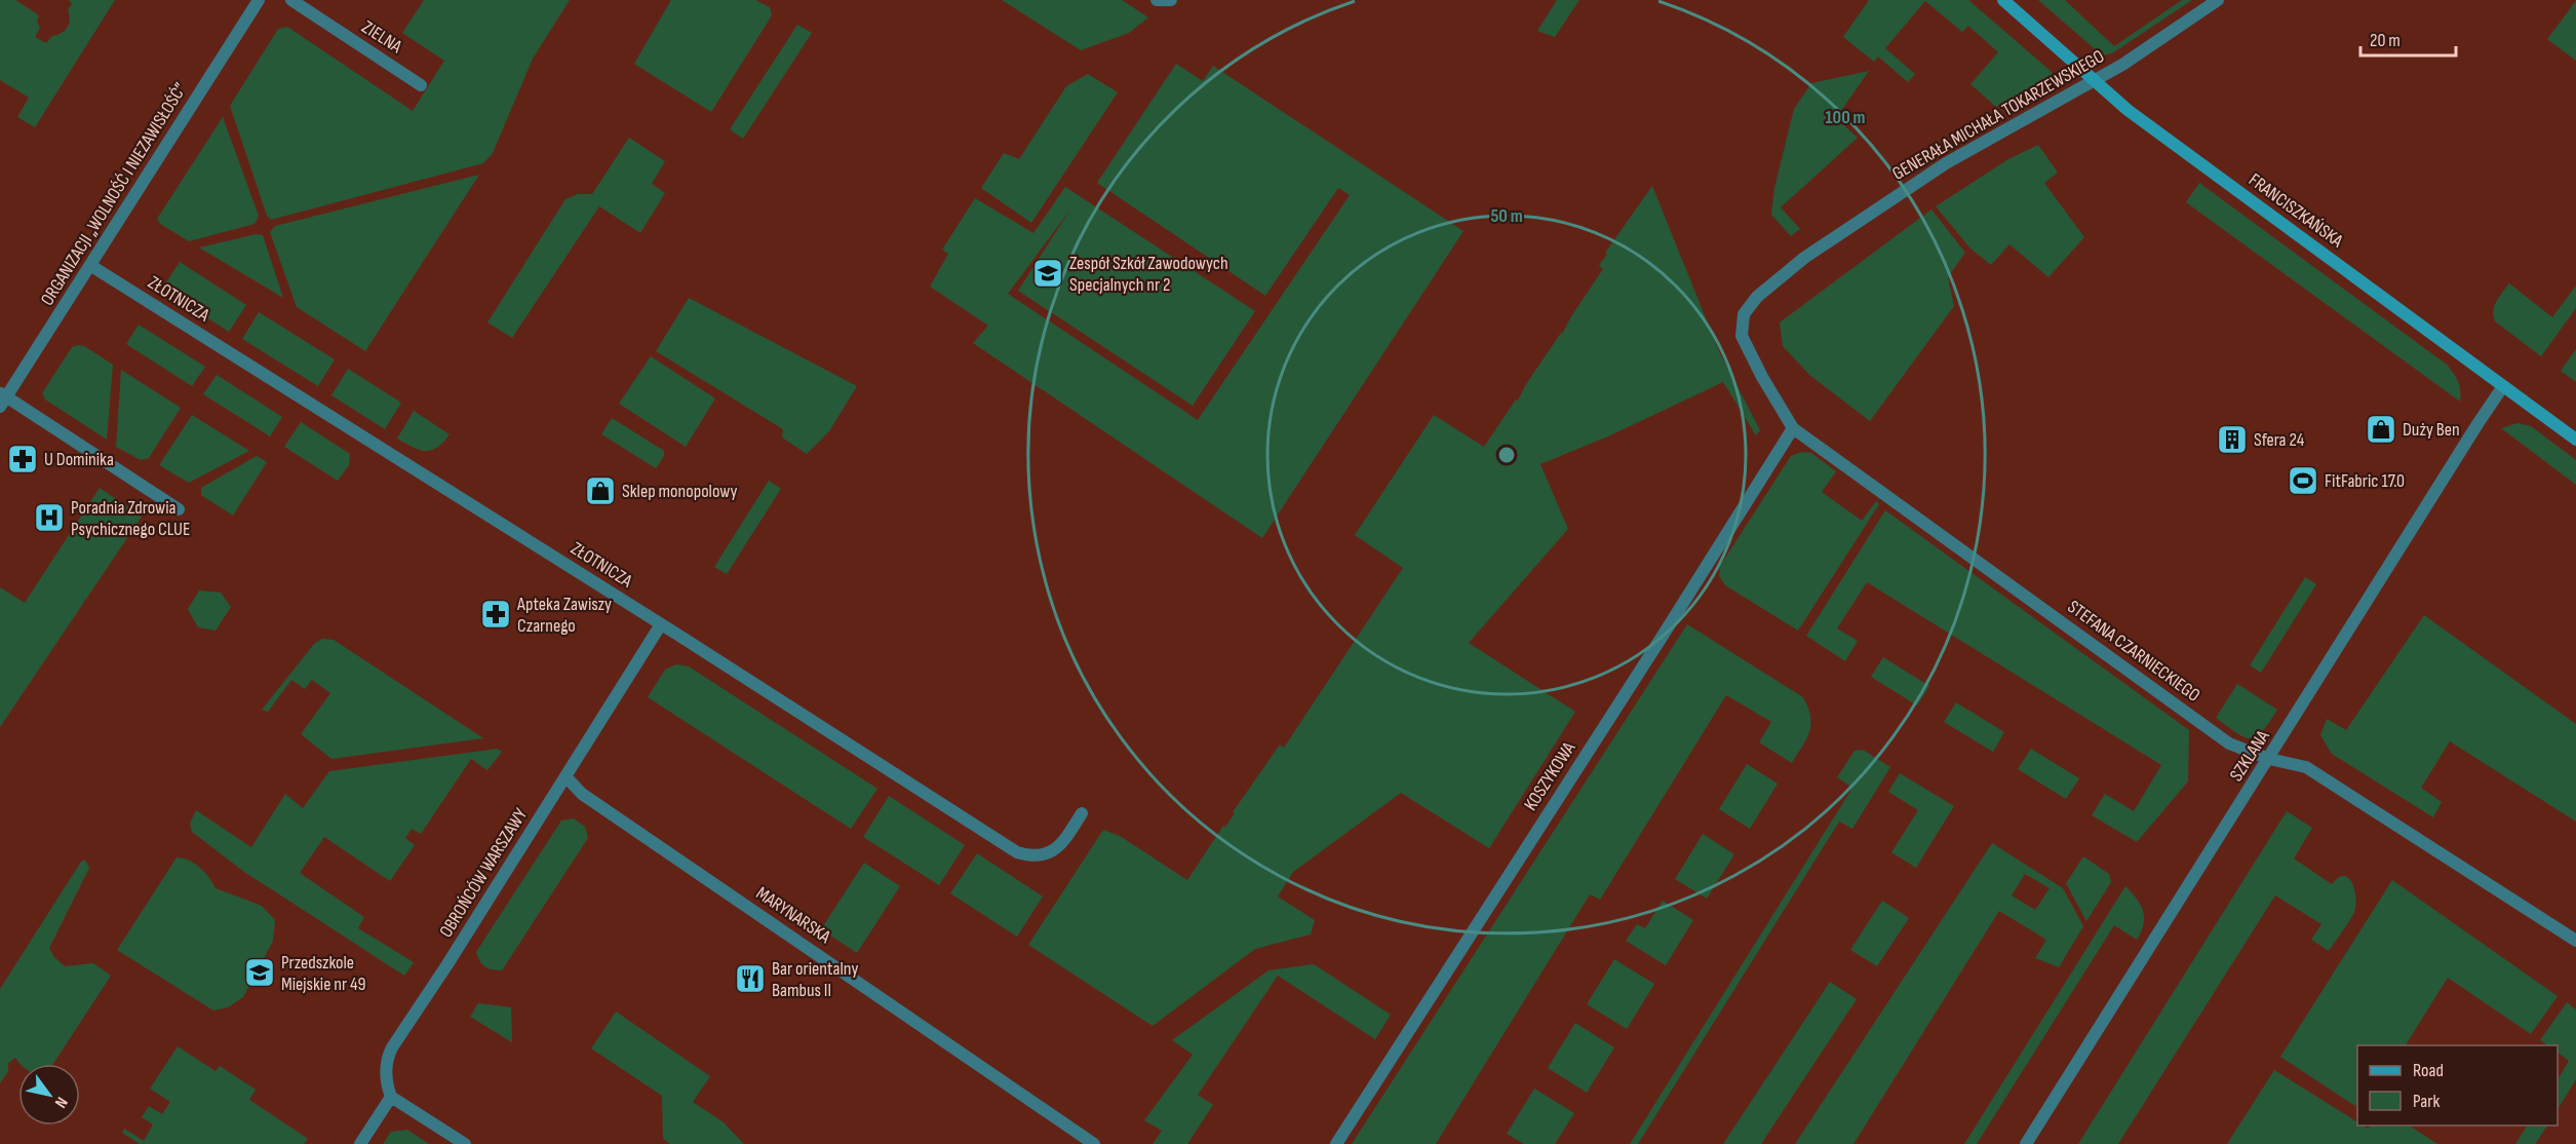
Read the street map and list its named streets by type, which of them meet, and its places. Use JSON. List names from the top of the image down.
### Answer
{
  "streets": {
    "street": [
      "ZIELNA",
      "GENERAŁA MICHAŁA TOKARZEWSKIEGO",
      "ORGANIZACJI „WOLNOŚĆ I NIEZAWISŁOŚĆ”",
      "FRANCISZKAŃSKA",
      "ZŁOTNICZA",
      "STEFANA CZARNIECKIEGO",
      "SZKLANA",
      "KOSZYKOWA",
      "OBROŃCÓW WARSZAWY",
      "MARYNARSKA"
    ]
  },
  "crossings": [
    ["GENERAŁA MICHAŁA TOKARZEWSKIEGO", "FRANCISZKAŃSKA"],
    ["GENERAŁA MICHAŁA TOKARZEWSKIEGO", "STEFANA CZARNIECKIEGO"],
    ["ORGANIZACJI „WOLNOŚĆ I NIEZAWISŁOŚĆ”", "ZŁOTNICZA"],
    ["FRANCISZKAŃSKA", "SZKLANA"],
    ["ZŁOTNICZA", "OBROŃCÓW WARSZAWY"],
    ["STEFANA CZARNIECKIEGO", "SZKLANA"],
    ["STEFANA CZARNIECKIEGO", "KOSZYKOWA"],
    ["OBROŃCÓW WARSZAWY", "MARYNARSKA"]
  ],
  "places": {
    "school or university": ["Zespół Szkół Zawodowych Specjalnych nr 2", "Przedszkole Miejskie nr 49"],
    "shop": ["Duży Ben", "Sklep monopolowy"],
    "building": ["Sfera 24"],
    "pharmacy": ["U Dominika", "Apteka Zawiszy Czarnego"],
    "sports": ["FitFabric 17.0"],
    "hospital": ["Poradnia Zdrowia Psychicznego CLUE"],
    "restaurant": ["Bar orientalny Bambus II"]
  },
  "legend": ["Road", "Park"],
  "scale_bar": "20 m",
  "north": "bottom right",
  "rings": ["100 m", "50 m"]
}
